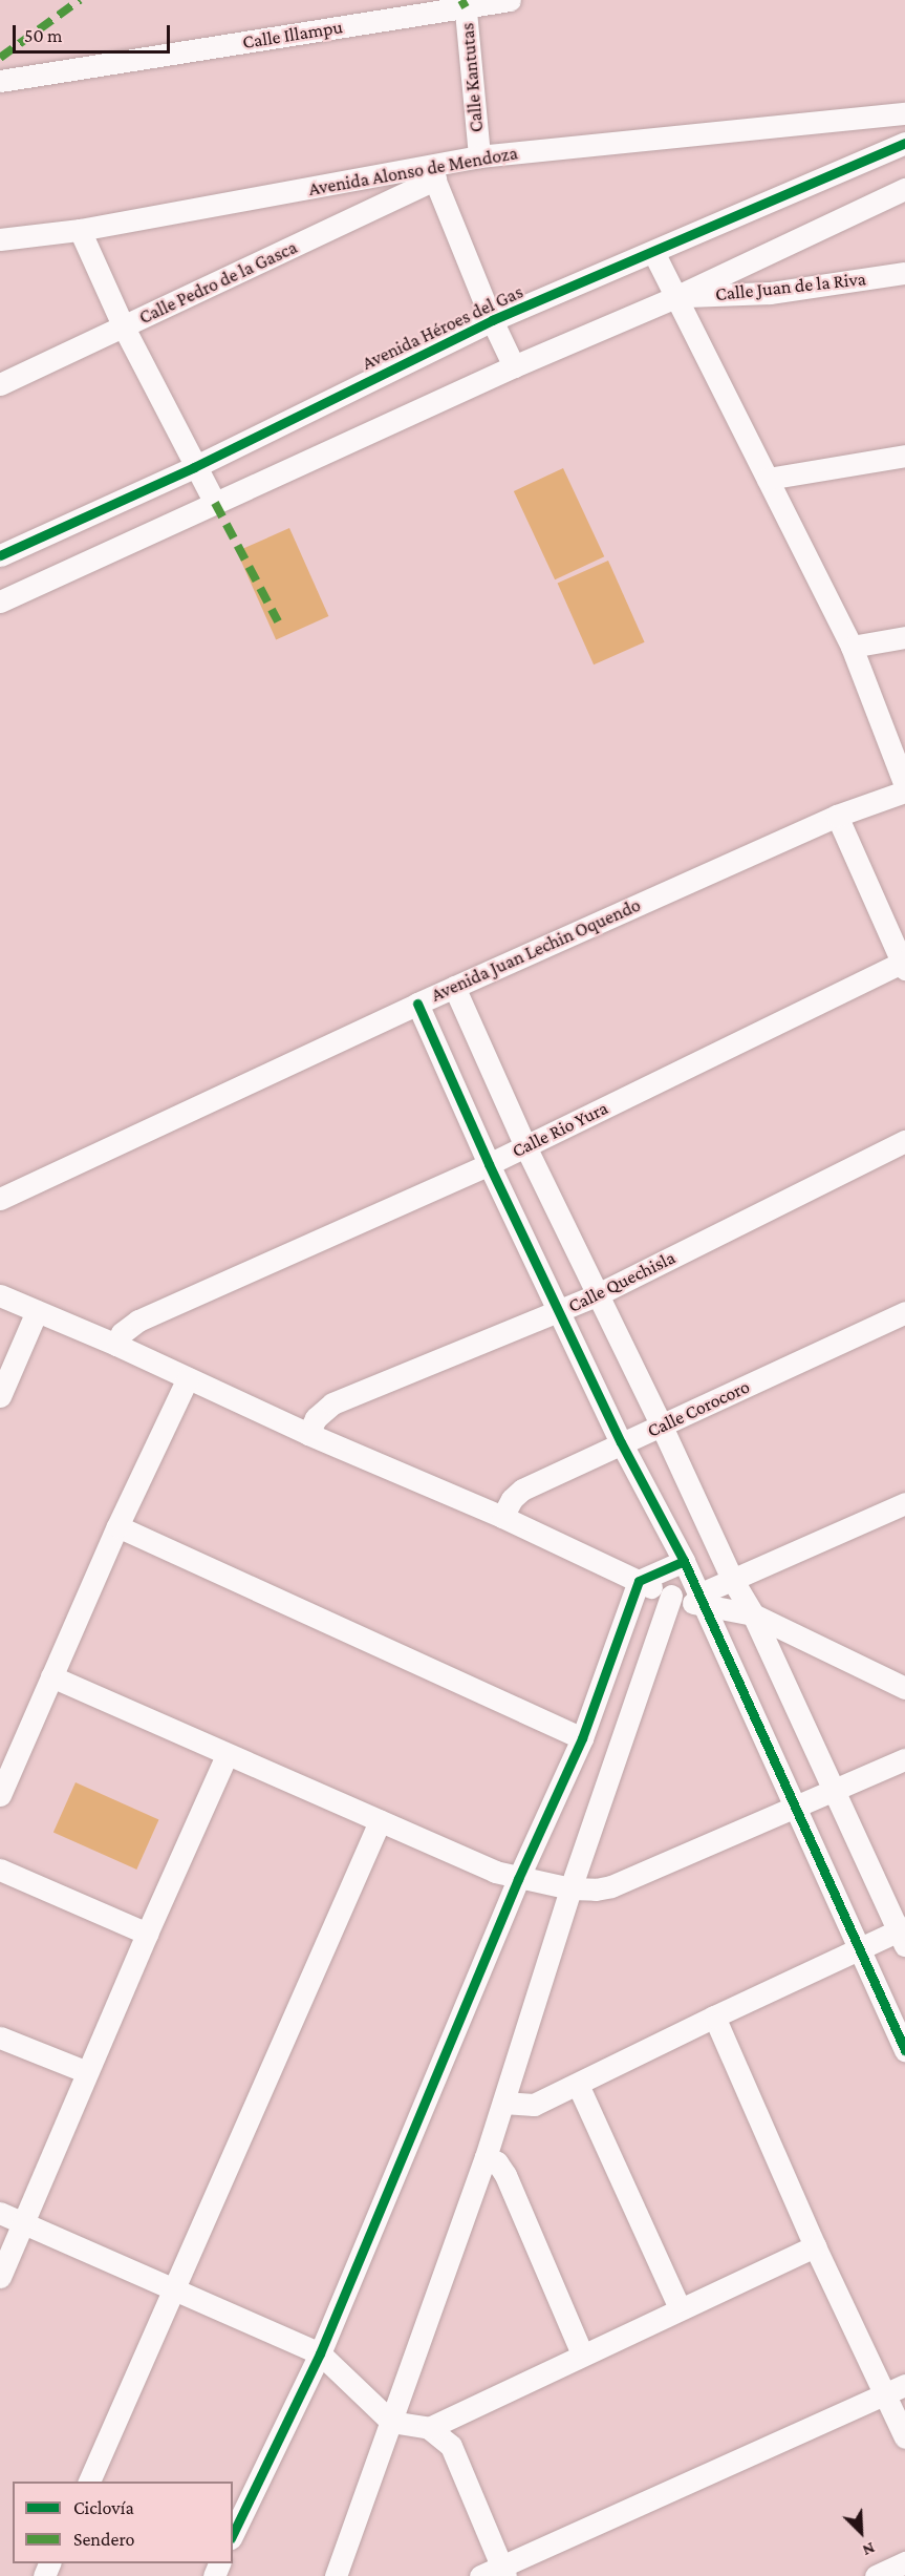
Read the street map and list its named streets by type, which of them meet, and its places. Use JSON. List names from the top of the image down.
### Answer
{
  "streets": {
    "street": [
      "Calle Illampu",
      "Calle Kantutas",
      "Avenida Alonso de Mendoza",
      "Calle Pedro de la Gasca",
      "Calle Juan de la Riva",
      "Avenida Héroes del Gas",
      "Avenida Juan Lechin Oquendo",
      "Calle Rio Yura",
      "Calle Quechisla",
      "Calle Corocoro"
    ]
  },
  "crossings": [
    ["Calle Illampu", "Calle Kantutas"],
    ["Calle Kantutas", "Avenida Alonso de Mendoza"],
    ["Avenida Alonso de Mendoza", "Calle Pedro de la Gasca"]
  ],
  "legend": ["Ciclovía", "Sendero"],
  "scale_bar": "50 m",
  "north": "bottom right"
}
